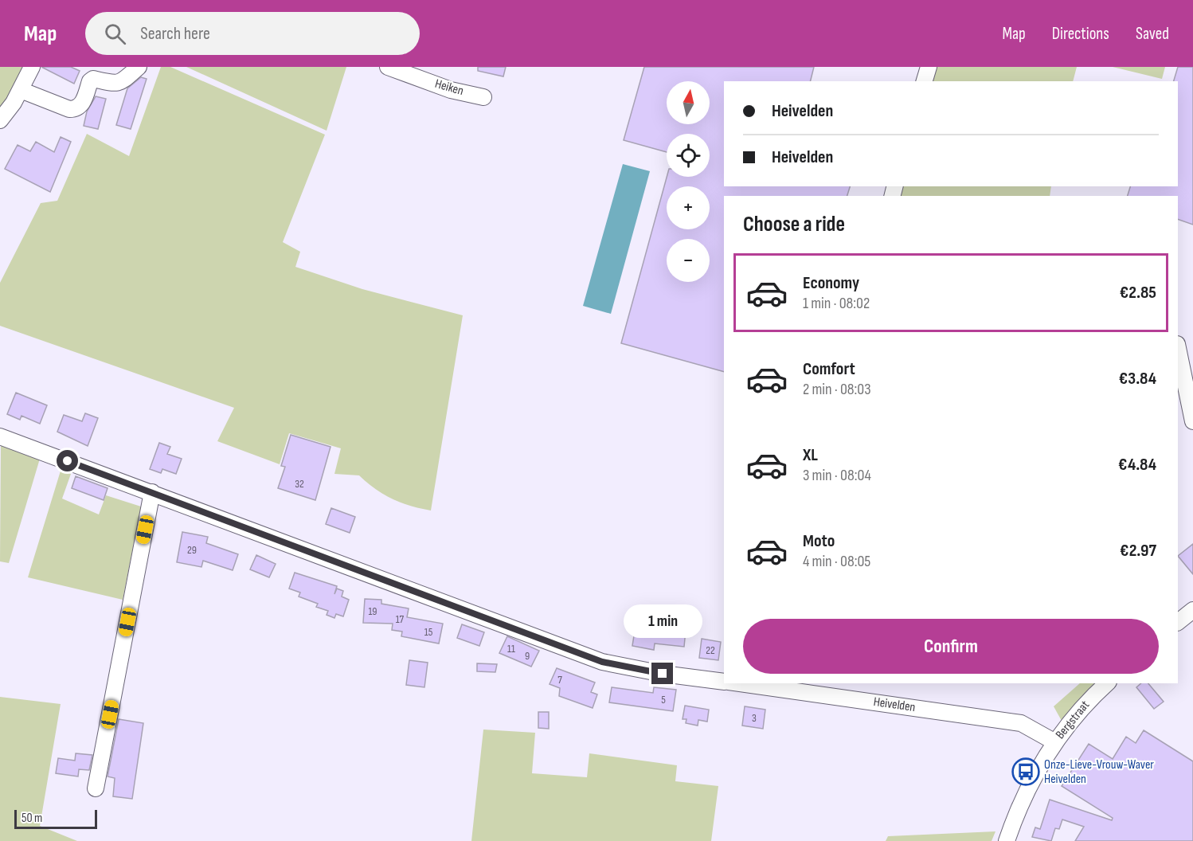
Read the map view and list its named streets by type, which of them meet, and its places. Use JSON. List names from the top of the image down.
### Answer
{
  "streets": {
    "street": ["Heiken", "Heivelden", "Bergstraat"]
  },
  "crossings": [
    ["Heivelden", "Bergstraat"]
  ],
  "places": {
    "bus stop": ["Onze-Lieve-Vrouw-Waver Heivelden"]
  },
  "house_numbers": [
    "32",
    "29",
    "19",
    "17",
    "15",
    "11",
    "22",
    "9",
    "7",
    "5",
    "3"
  ],
  "scale_bar": "50 m",
  "north": "top",
  "page": {
    "header": "Map",
    "search": "Search here",
    "nav": ["Map", "Directions", "Saved"],
    "map_buttons": ["+", "−"],
    "banner": ["Heivelden", "Heivelden"],
    "heading": "Choose a ride",
    "list": [
      {
        "name": "Economy",
        "note": "1 min · 08:02",
        "value": "€2.85"
      },
      {
        "name": "Comfort",
        "note": "2 min · 08:03",
        "value": "€3.84"
      },
      {
        "name": "XL",
        "note": "3 min · 08:04",
        "value": "€4.84"
      },
      {
        "name": "Moto",
        "note": "4 min · 08:05",
        "value": "€2.97"
      }
    ],
    "bubble": "1 min",
    "buttons": "Confirm",
    "scale": "50 m"
  }
}
